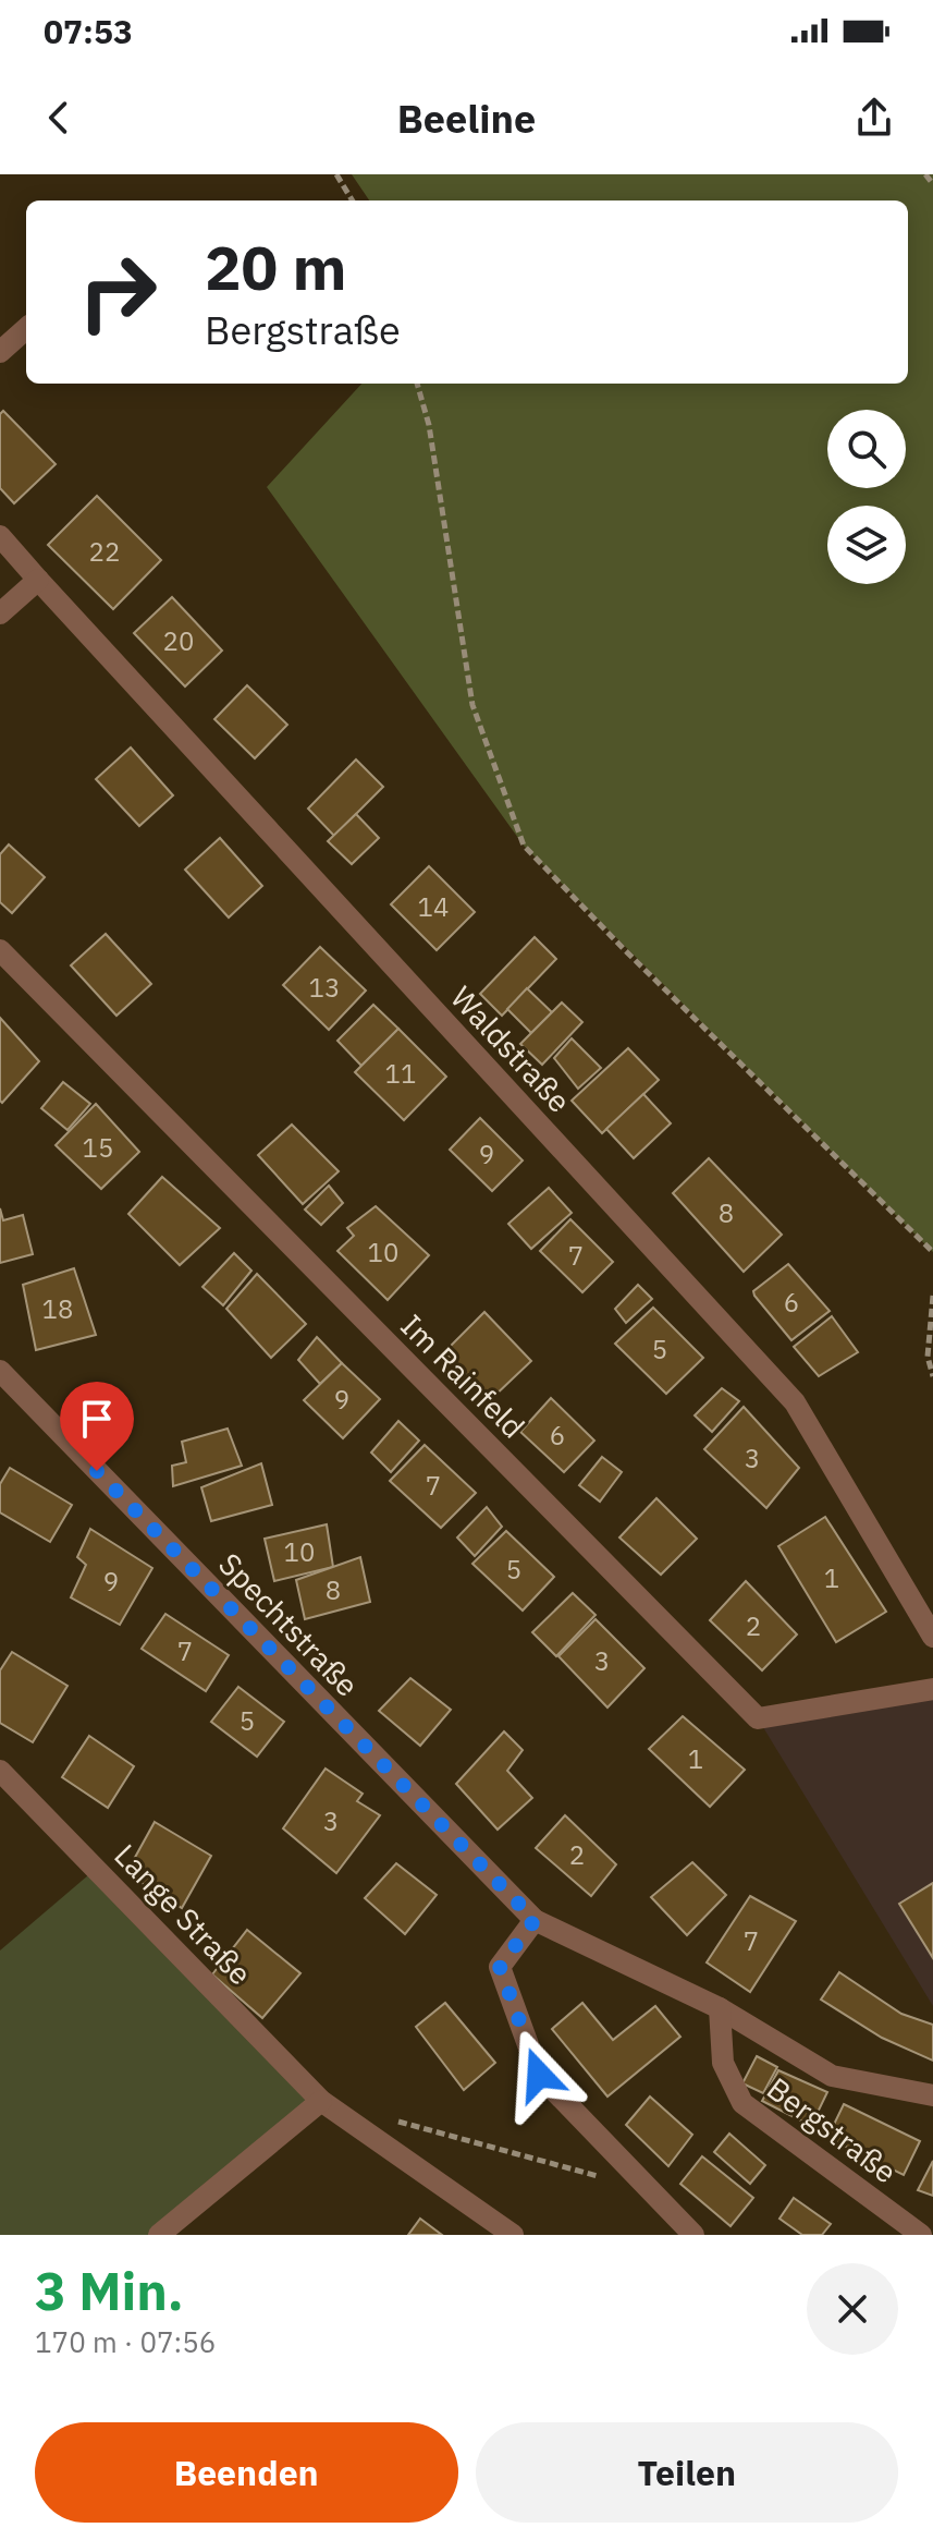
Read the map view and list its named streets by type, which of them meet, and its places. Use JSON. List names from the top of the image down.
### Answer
{
  "streets": {
    "street": [
      "Waldstraße",
      "Im Rainfeld",
      "Spechtstraße",
      "Lange Straße",
      "Bergstraße"
    ]
  },
  "crossings": [
    ["Spechtstraße", "Bergstraße"]
  ],
  "house_numbers": [
    "22",
    "20",
    "14",
    "13",
    "11",
    "15",
    "9",
    "8",
    "10",
    "7",
    "6",
    "18",
    "5",
    "9",
    "6",
    "3",
    "7",
    "10",
    "5",
    "1",
    "9",
    "8",
    "2",
    "7",
    "3",
    "5",
    "1",
    "3",
    "2",
    "7"
  ],
  "page": {
    "status": "07:53",
    "header": "Beeline",
    "turn": ["20 m", "Bergstraße"],
    "heading": ["3 Min.", "170 m · 07:56"],
    "buttons": ["Beenden", "Teilen"]
  }
}
